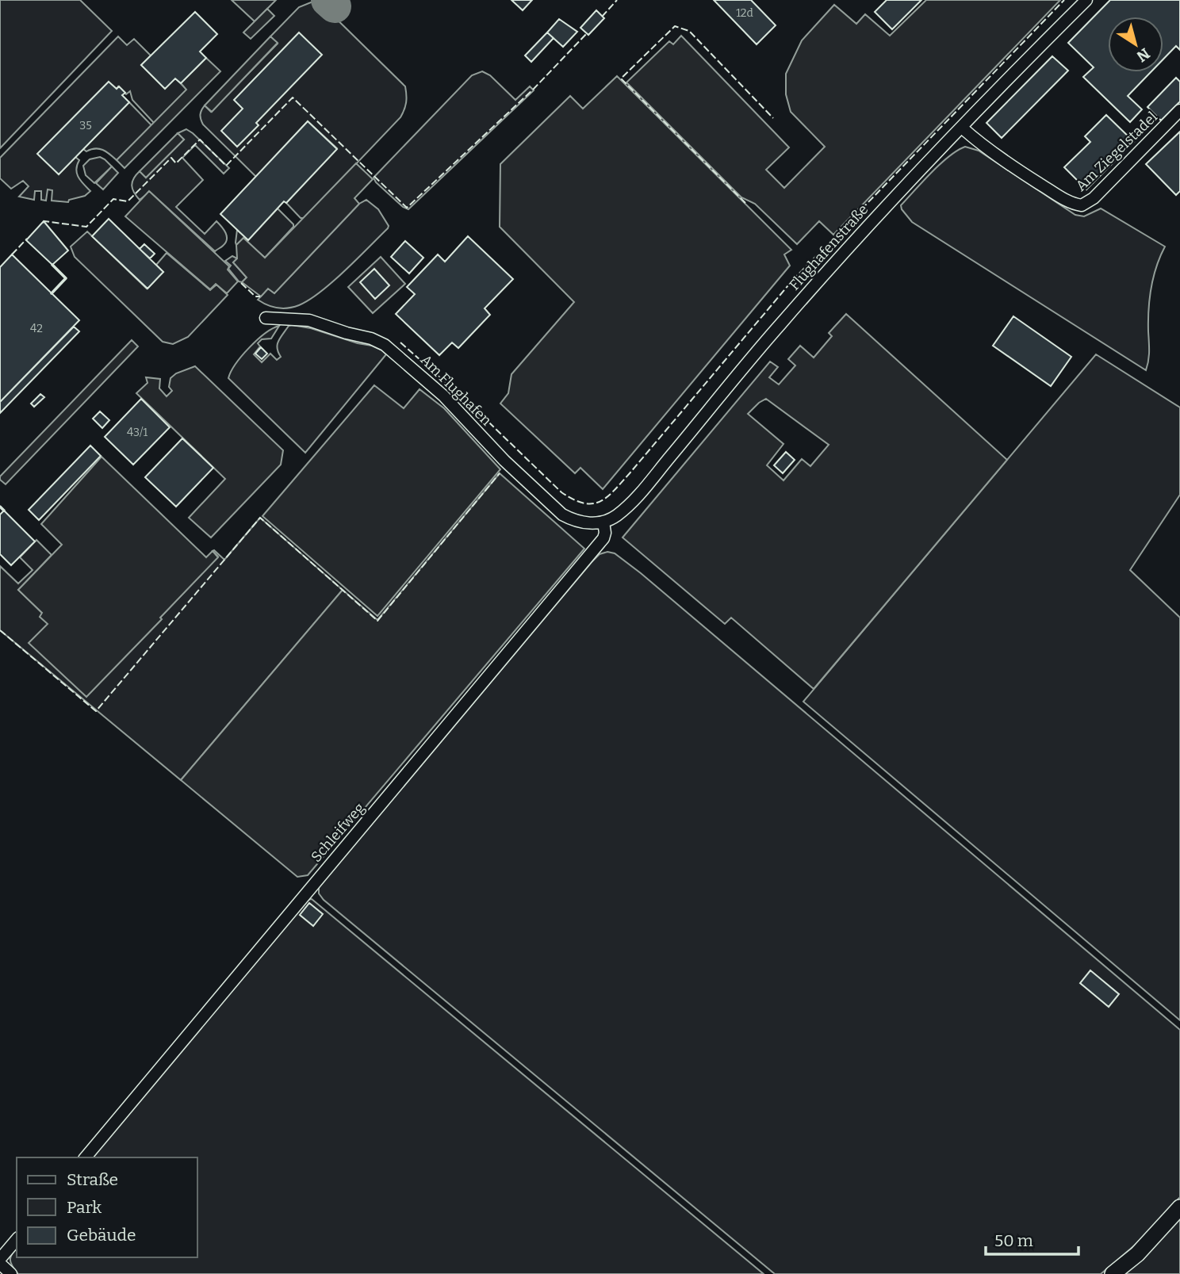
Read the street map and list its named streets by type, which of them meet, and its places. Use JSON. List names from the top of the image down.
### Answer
{
  "streets": {
    "street": [
      "Am Ziegelstadel",
      "Flughafenstraße",
      "Am Flughafen",
      "Schleifweg"
    ]
  },
  "crossings": [
    ["Am Ziegelstadel", "Flughafenstraße"],
    ["Flughafenstraße", "Am Flughafen"],
    ["Flughafenstraße", "Schleifweg"],
    ["Am Flughafen", "Schleifweg"]
  ],
  "house_numbers": [
    "12d",
    "35",
    "42",
    "43/1"
  ],
  "legend": ["Straße", "Park", "Gebäude"],
  "scale_bar": "50 m",
  "north": "bottom right"
}
